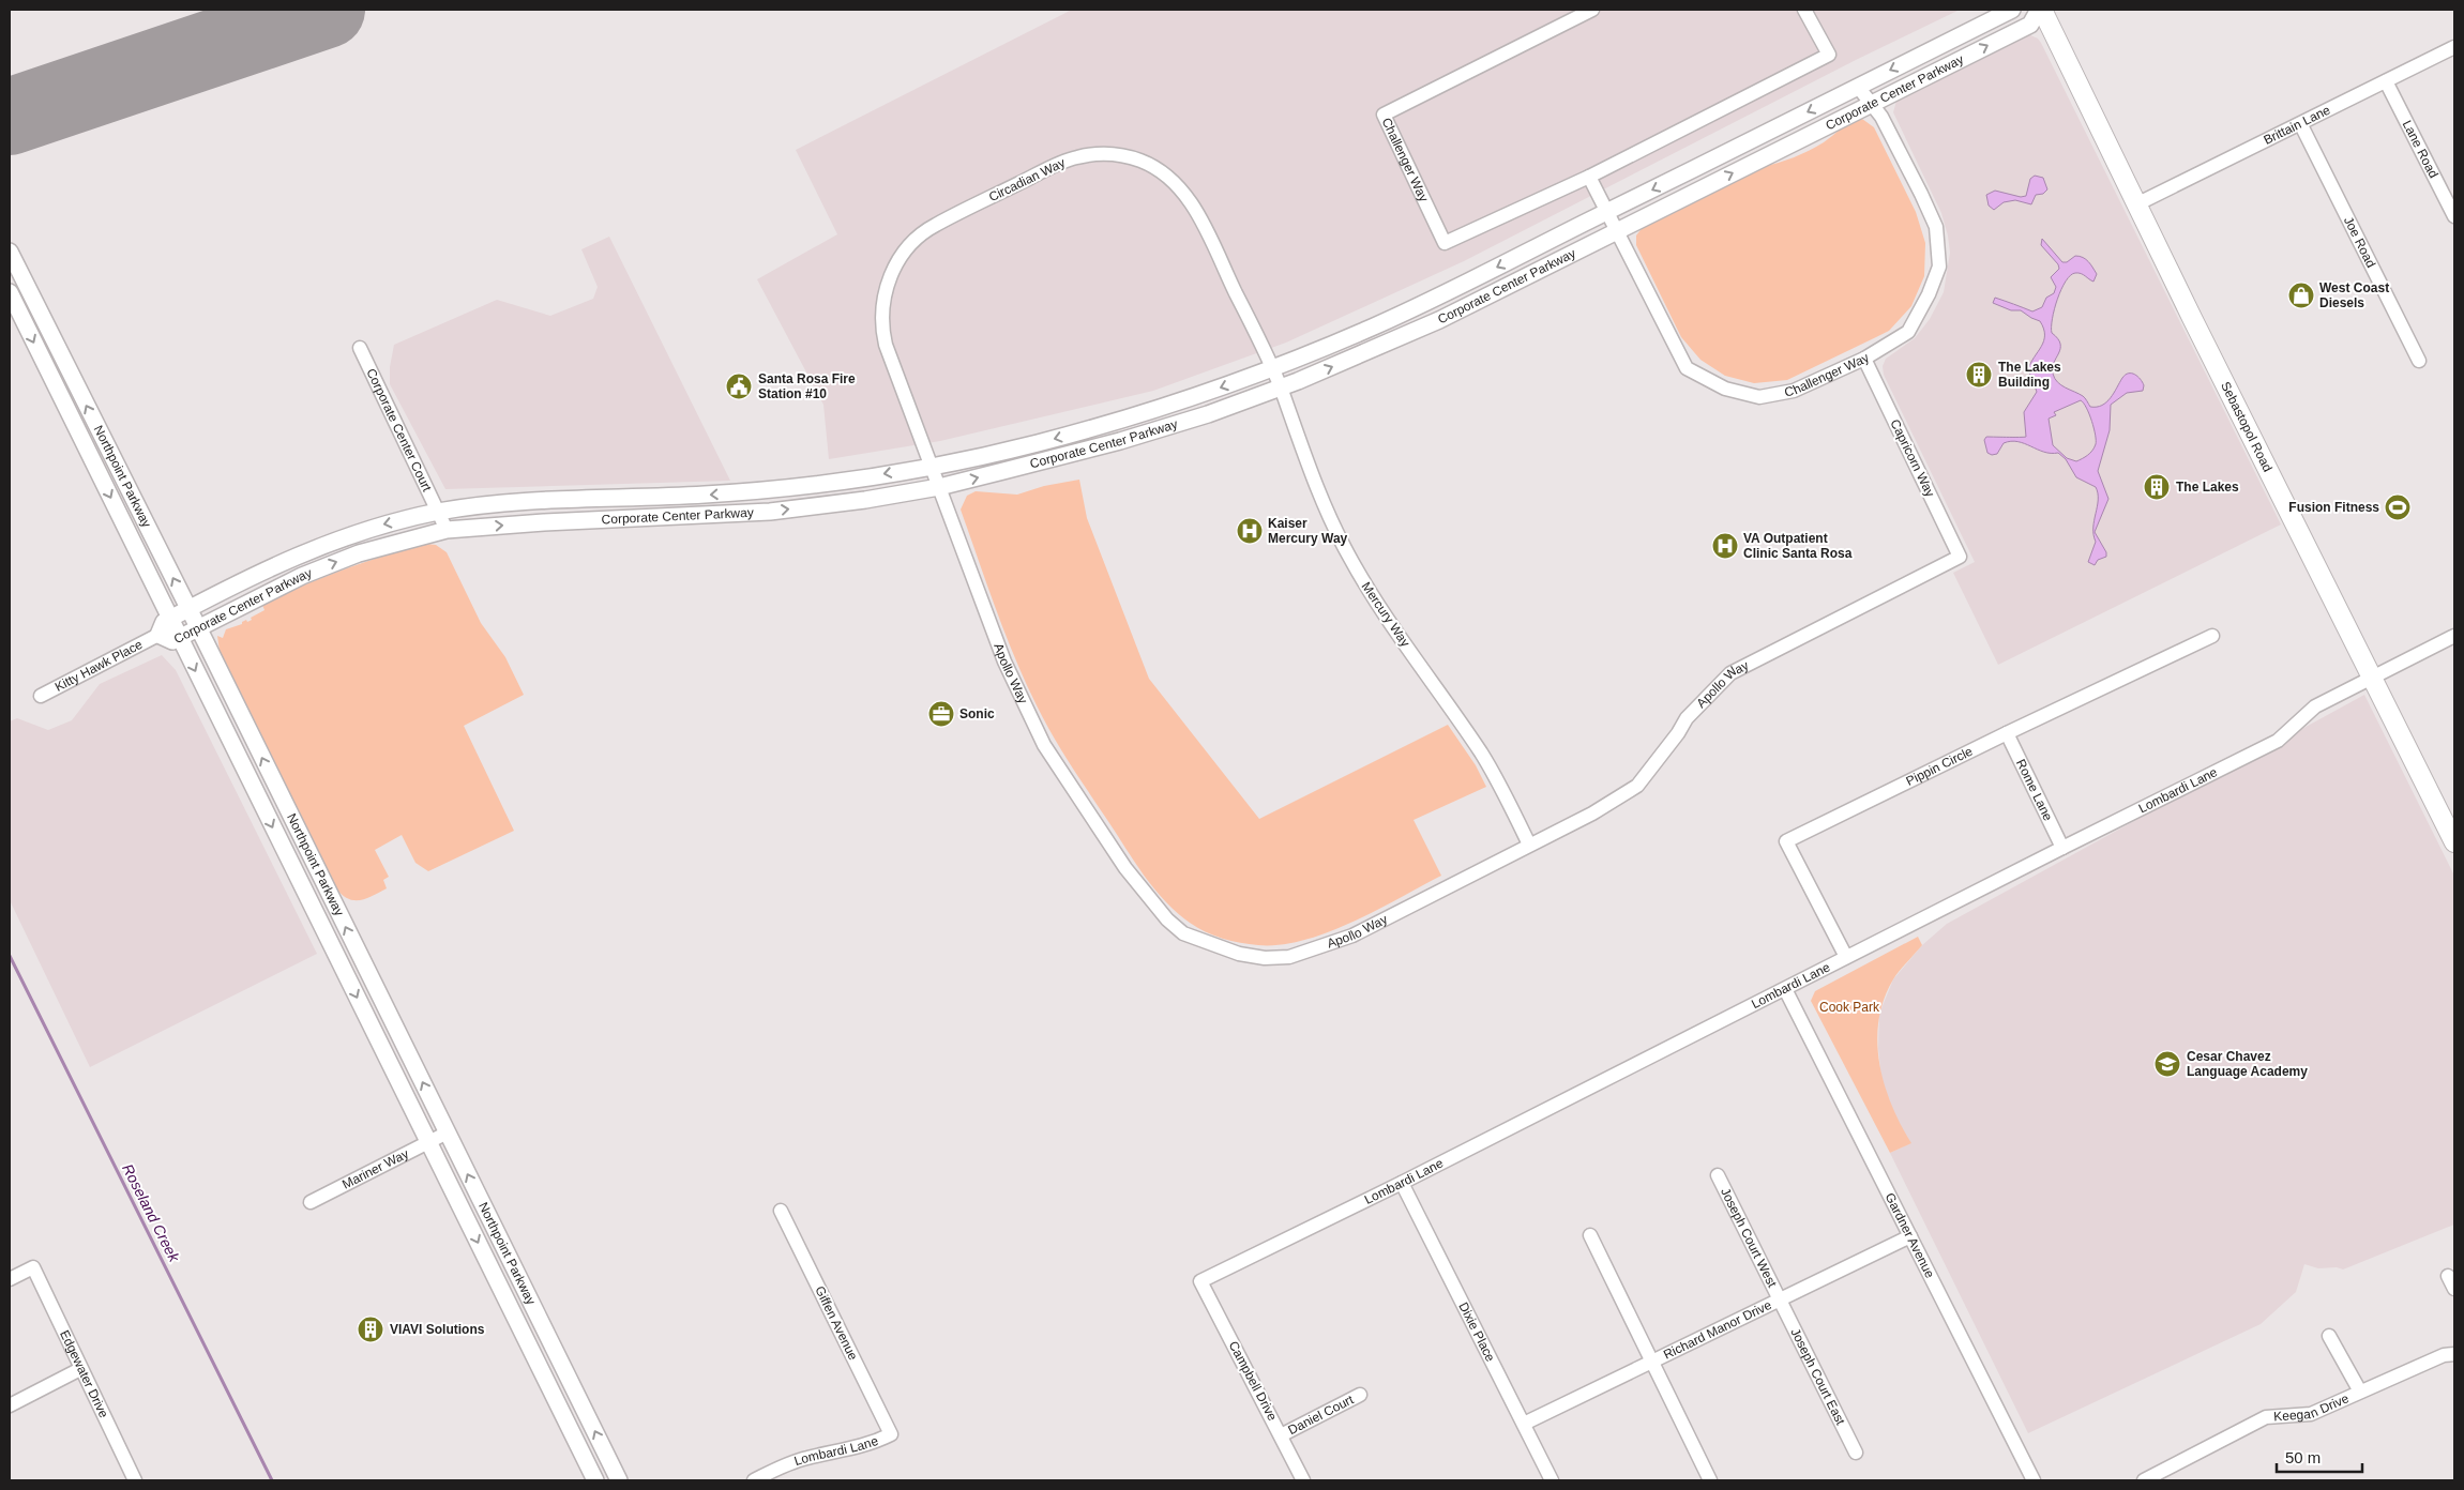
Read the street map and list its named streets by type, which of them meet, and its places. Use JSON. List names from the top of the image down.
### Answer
{
  "streets": {
    "main road": ["Sebastopol Road"],
    "street": [
      "Corporate Center Parkway",
      "Brittain Lane",
      "Lane Road",
      "Challenger Way",
      "Circadian Way",
      "Joe Road",
      "Corporate Center Court",
      "Capricorn Way",
      "Northpoint Parkway",
      "Mercury Way",
      "Kitty Hawk Place",
      "Apollo Way",
      "Pippin Circle",
      "Rome Lane",
      "Lombardi Lane",
      "Mariner Way",
      "Gardner Avenue",
      "Joseph Court West",
      "Giffen Avenue",
      "Richard Manor Drive",
      "Dixie Place",
      "Edgewater Drive",
      "Joseph Court East",
      "Campbell Drive",
      "Keegan Drive",
      "Daniel Court"
    ]
  },
  "crossings": [
    ["Corporate Center Parkway", "Challenger Way"],
    ["Corporate Center Parkway", "Circadian Way"],
    ["Corporate Center Parkway", "Sebastopol Road"],
    ["Corporate Center Parkway", "Corporate Center Court"],
    ["Corporate Center Parkway", "Northpoint Parkway"],
    ["Corporate Center Parkway", "Mercury Way"],
    ["Corporate Center Parkway", "Kitty Hawk Place"],
    ["Corporate Center Parkway", "Apollo Way"],
    ["Brittain Lane", "Lane Road"],
    ["Brittain Lane", "Joe Road"],
    ["Brittain Lane", "Sebastopol Road"],
    ["Challenger Way", "Capricorn Way"],
    ["Circadian Way", "Mercury Way"],
    ["Circadian Way", "Apollo Way"],
    ["Sebastopol Road", "Lombardi Lane"],
    ["Capricorn Way", "Apollo Way"],
    ["Northpoint Parkway", "Mariner Way"],
    ["Mercury Way", "Apollo Way"],
    ["Pippin Circle", "Rome Lane"],
    ["Pippin Circle", "Lombardi Lane"],
    ["Rome Lane", "Lombardi Lane"],
    ["Lombardi Lane", "Gardner Avenue"],
    ["Lombardi Lane", "Giffen Avenue"],
    ["Lombardi Lane", "Dixie Place"],
    ["Lombardi Lane", "Campbell Drive"],
    ["Gardner Avenue", "Richard Manor Drive"],
    ["Joseph Court West", "Richard Manor Drive"],
    ["Joseph Court West", "Joseph Court East"],
    ["Richard Manor Drive", "Dixie Place"],
    ["Richard Manor Drive", "Joseph Court East"],
    ["Campbell Drive", "Daniel Court"]
  ],
  "water": ["Roseland Creek"],
  "parks": ["Cook Park"],
  "places": {
    "shop": ["West Coast Diesels"],
    "building": ["The Lakes Building", "The Lakes", "VIAVI Solutions"],
    "public building": ["Santa Rosa Fire Station #10"],
    "sports": ["Fusion Fitness"],
    "hospital": ["Kaiser Mercury Way", "VA Outpatient Clinic Santa Rosa"],
    "office": ["Sonic"],
    "school or university": ["Cesar Chavez Language Academy"]
  },
  "scale_bar": "50 m"
}
